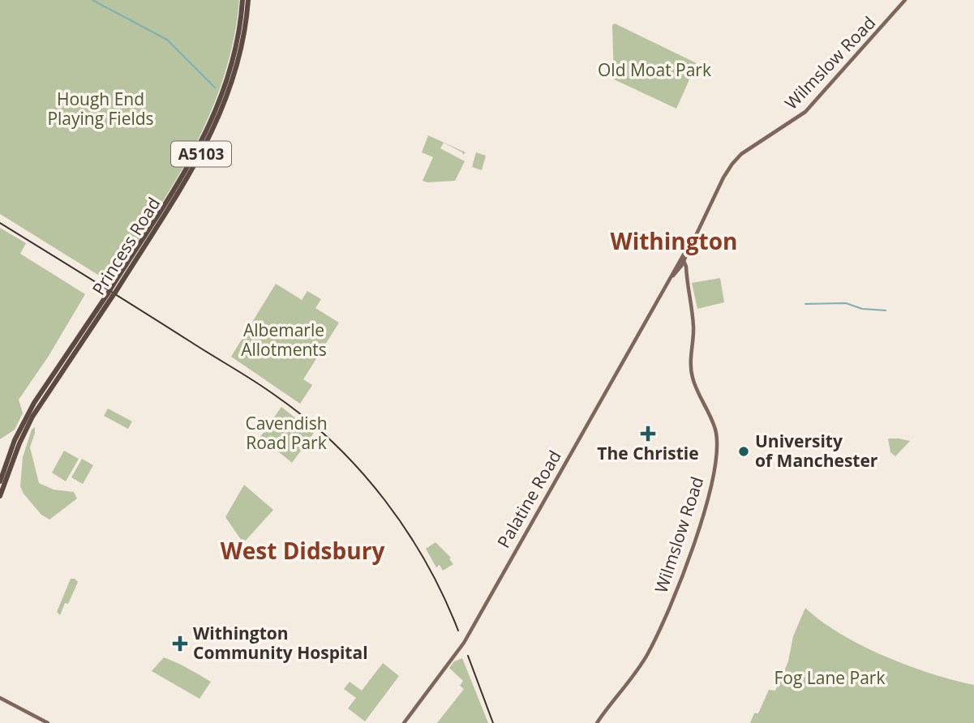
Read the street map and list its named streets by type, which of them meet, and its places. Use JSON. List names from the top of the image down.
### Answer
{
  "streets": {
    "highway": ["A5103", "Princess Road"],
    "main road": ["Wilmslow Road", "Palatine Road"]
  },
  "crossings": [
    ["Wilmslow Road", "Palatine Road"]
  ],
  "districts": ["Withington", "West Didsbury"],
  "parks": [
    "Old Moat Park",
    "Hough End Playing Fields",
    "Albemarle Allotments",
    "Cavendish Road Park",
    "Fog Lane Park"
  ],
  "places": {
    "health": ["The Christie", "Withington Community Hospital"],
    "other": ["University of Manchester"]
  }
}
